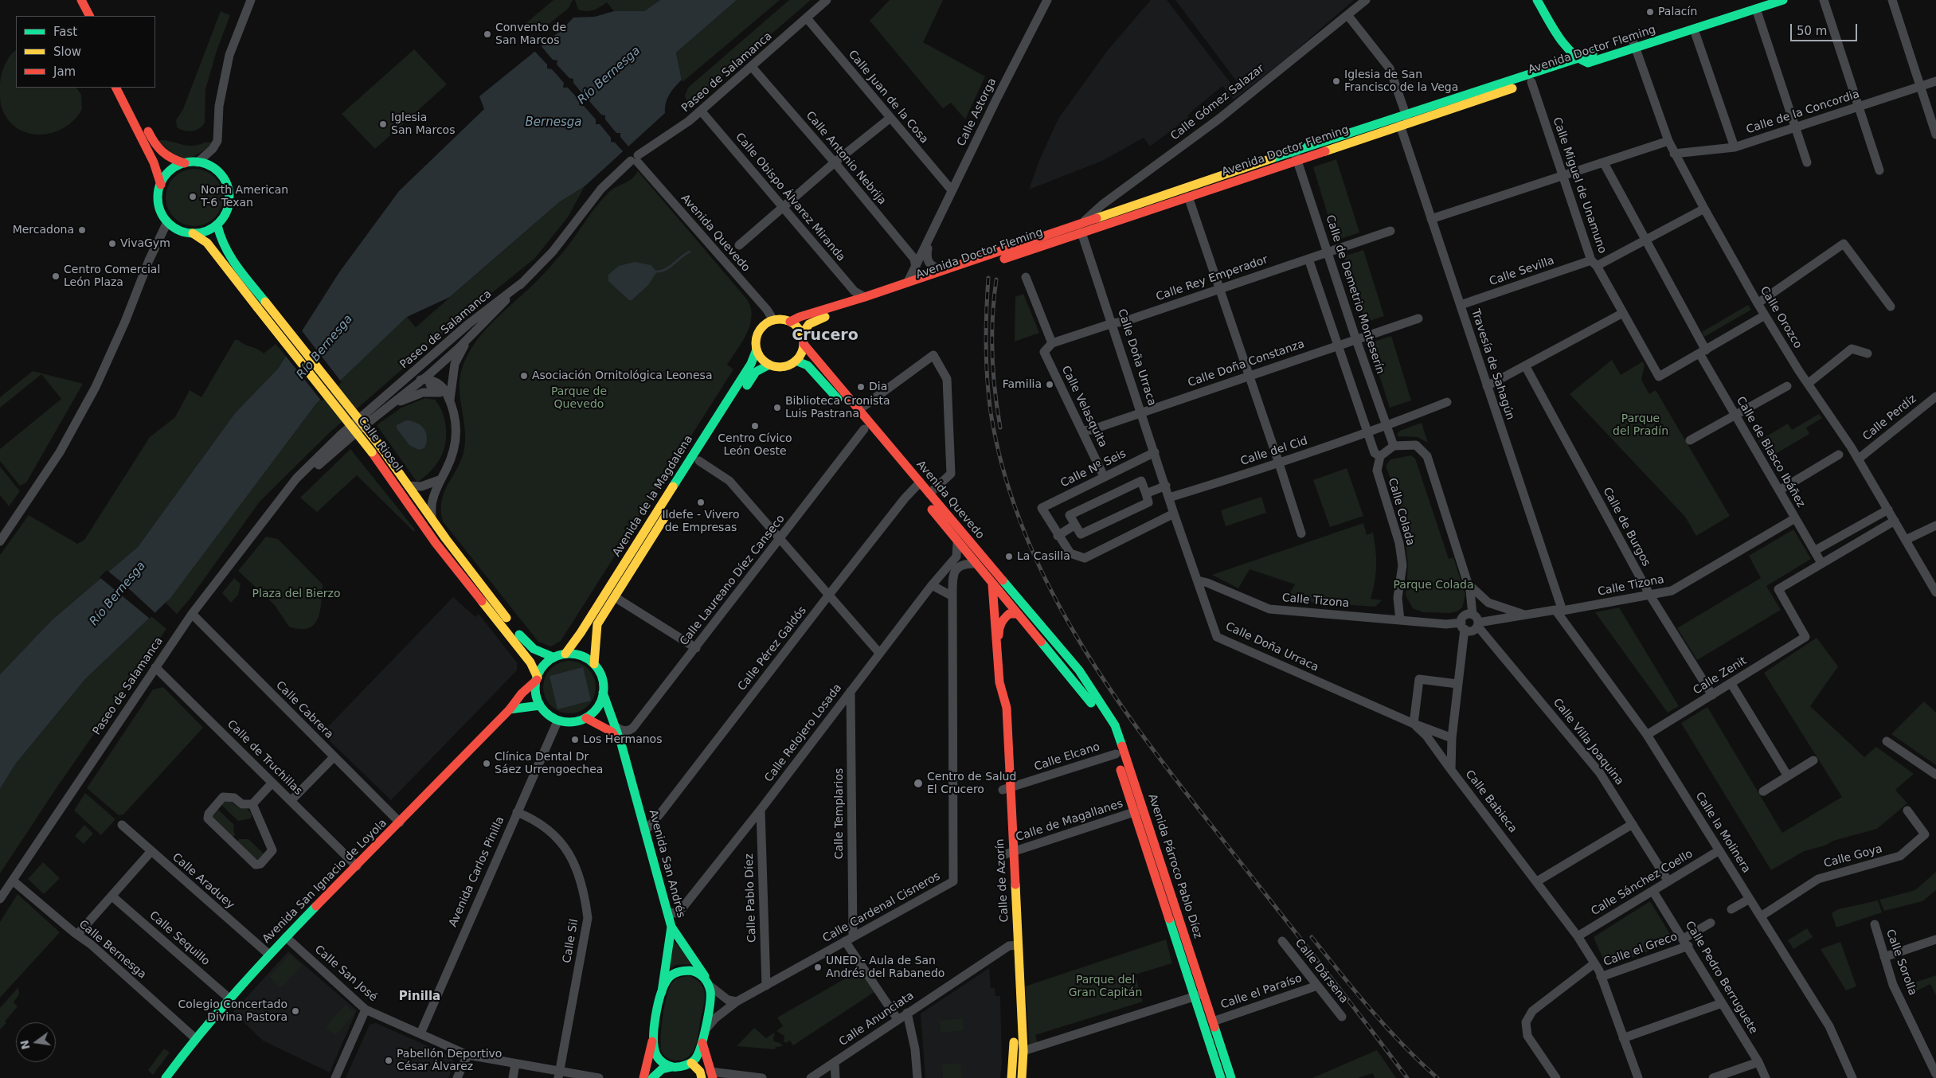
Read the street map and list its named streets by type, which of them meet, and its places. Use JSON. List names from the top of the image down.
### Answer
{
  "streets": {
    "main road": [
      "Avenida Doctor Fleming",
      "Avenida Quevedo",
      "Calle Riosol",
      "Avenida de la Magdalena",
      "Avenida San Andrés",
      "Avenida Párroco Pablo Díez",
      "Calle de Azorín",
      "Avenida San Ignacio de Loyola"
    ],
    "street": [
      "Paseo de Salamanca",
      "Calle Juan de la Cosa",
      "Calle Gómez Salazar",
      "Calle Astorga",
      "Calle de la Concordia",
      "Calle Antonio Nebrija",
      "Calle Miguel de Unamuno",
      "Calle Obispo Álvarez Miranda",
      "Calle Sevilla",
      "Calle Rey Emperador",
      "Calle de Demetrio Monteserín",
      "Calle Orozco",
      "Calle Doña Urraca",
      "Calle Doña Constanza",
      "Travesía de Sahagún",
      "Calle Velasquita",
      "Calle Perdíz",
      "Calle del Cid",
      "Calle de Blasco Ibáñez",
      "Calle Nº Seis",
      "Calle Colada",
      "Calle de Burgos",
      "Calle Laureano Díez Canseco",
      "Calle Tizona",
      "Calle Pérez Galdós",
      "Calle Zenit",
      "Calle Cabrera",
      "Calle Relojero Losada",
      "Calle Villa Joaquina",
      "Calle Elcano",
      "Calle de Truchillas",
      "Calle Babieca",
      "Calle Templarios",
      "Calle de Magallanes",
      "Calle la Molinera",
      "Calle Goya",
      "Avenida Carlos Pinilla",
      "Calle Araduey",
      "Calle Sánchez Coello",
      "Calle Pablo Díez",
      "Calle Cardenal Cisneros",
      "Calle Sequillo",
      "Calle Sil",
      "Calle Bernesga",
      "Calle el Greco",
      "Calle Sorolla",
      "Calle Dársena",
      "Calle San José",
      "Calle Pedro Berruguete",
      "Calle el Paraíso",
      "Calle Anunciata"
    ]
  },
  "crossings": [
    ["Avenida Doctor Fleming", "Calle Gómez Salazar"],
    ["Avenida Doctor Fleming", "Calle Astorga"],
    ["Avenida Doctor Fleming", "Calle Miguel de Unamuno"],
    ["Avenida Doctor Fleming", "Calle Obispo Álvarez Miranda"],
    ["Avenida Doctor Fleming", "Avenida Quevedo"],
    ["Avenida Doctor Fleming", "Calle de Demetrio Monteserín"],
    ["Avenida Doctor Fleming", "Calle Orozco"],
    ["Avenida Doctor Fleming", "Calle Doña Urraca"],
    ["Avenida Doctor Fleming", "Travesía de Sahagún"],
    ["Avenida Doctor Fleming", "Avenida de la Magdalena"],
    ["Paseo de Salamanca", "Calle Juan de la Cosa"],
    ["Paseo de Salamanca", "Calle Antonio Nebrija"],
    ["Paseo de Salamanca", "Calle Obispo Álvarez Miranda"],
    ["Paseo de Salamanca", "Avenida Quevedo"],
    ["Paseo de Salamanca", "Calle Cabrera"],
    ["Paseo de Salamanca", "Calle de Truchillas"],
    ["Paseo de Salamanca", "Calle Bernesga"],
    ["Calle Juan de la Cosa", "Calle Astorga"],
    ["Calle Gómez Salazar", "Travesía de Sahagún"],
    ["Calle Astorga", "Calle Antonio Nebrija"],
    ["Calle de la Concordia", "Calle Orozco"],
    ["Calle Miguel de Unamuno", "Calle Sevilla"],
    ["Calle Miguel de Unamuno", "Calle de Blasco Ibáñez"],
    ["Avenida Quevedo", "Avenida de la Magdalena"],
    ["Avenida Quevedo", "Calle Laureano Díez Canseco"],
    ["Avenida Quevedo", "Calle Pérez Galdós"],
    ["Avenida Quevedo", "Calle Relojero Losada"],
    ["Avenida Quevedo", "Avenida Párroco Pablo Díez"],
    ["Avenida Quevedo", "Calle de Azorín"],
    ["Avenida Quevedo", "Calle Cardenal Cisneros"],
    ["Calle Sevilla", "Calle Orozco"],
    ["Calle Sevilla", "Travesía de Sahagún"],
    ["Calle Sevilla", "Calle de Blasco Ibáñez"],
    ["Calle Rey Emperador", "Calle de Demetrio Monteserín"],
    ["Calle Rey Emperador", "Calle Doña Urraca"],
    ["Calle Rey Emperador", "Calle Velasquita"],
    ["Calle de Demetrio Monteserín", "Calle Doña Constanza"],
    ["Calle de Demetrio Monteserín", "Calle del Cid"],
    ["Calle Orozco", "Calle Perdíz"],
    ["Calle Doña Urraca", "Calle Doña Constanza"],
    ["Calle Doña Urraca", "Calle del Cid"],
    ["Calle Doña Urraca", "Calle Nº Seis"],
    ["Calle Doña Urraca", "Calle Tizona"],
    ["Calle Doña Urraca", "Calle Babieca"],
    ["Calle Doña Constanza", "Calle Velasquita"],
    ["Travesía de Sahagún", "Calle Tizona"],
    ["Travesía de Sahagún", "Calle la Molinera"],
    ["Calle Riosol", "Avenida de la Magdalena"],
    ["Calle Riosol", "Avenida San Andrés"],
    ["Calle Riosol", "Avenida Carlos Pinilla"],
    ["Calle Riosol", "Avenida San Ignacio de Loyola"],
    ["Calle de Blasco Ibáñez", "Calle Tizona"],
    ["Calle de Blasco Ibáñez", "Calle Zenit"],
    ["Avenida de la Magdalena", "Avenida San Andrés"],
    ["Avenida de la Magdalena", "Avenida Carlos Pinilla"],
    ["Avenida de la Magdalena", "Avenida San Ignacio de Loyola"],
    ["Calle Colada", "Calle Tizona"],
    ["Calle de Burgos", "Calle Tizona"],
    ["Calle de Burgos", "Calle Zenit"],
    ["Calle Laureano Díez Canseco", "Avenida San Andrés"],
    ["Calle Tizona", "Calle Villa Joaquina"],
    ["Calle Tizona", "Calle Babieca"],
    ["Calle Tizona", "Calle la Molinera"],
    ["Calle Pérez Galdós", "Avenida San Andrés"],
    ["Calle Zenit", "Calle la Molinera"],
    ["Calle Cabrera", "Avenida San Ignacio de Loyola"],
    ["Calle Relojero Losada", "Calle Templarios"],
    ["Calle Relojero Losada", "Avenida San Andrés"],
    ["Calle Relojero Losada", "Calle Pablo Díez"],
    ["Calle Villa Joaquina", "Calle Babieca"],
    ["Calle Villa Joaquina", "Calle Sánchez Coello"],
    ["Calle Elcano", "Avenida Párroco Pablo Díez"],
    ["Calle Elcano", "Calle de Azorín"],
    ["Calle de Truchillas", "Avenida San Ignacio de Loyola"],
    ["Calle Babieca", "Calle Sánchez Coello"],
    ["Calle Babieca", "Calle el Greco"],
    ["Calle Templarios", "Calle Cardenal Cisneros"],
    ["Calle de Magallanes", "Avenida Párroco Pablo Díez"],
    ["Calle de Magallanes", "Calle de Azorín"],
    ["Calle la Molinera", "Calle Goya"],
    ["Calle la Molinera", "Calle Sánchez Coello"],
    ["Avenida San Andrés", "Avenida Carlos Pinilla"],
    ["Avenida San Andrés", "Avenida San Ignacio de Loyola"],
    ["Avenida Párroco Pablo Díez", "Calle el Paraíso"],
    ["Avenida Carlos Pinilla", "Avenida San Ignacio de Loyola"],
    ["Avenida Carlos Pinilla", "Calle Sil"],
    ["Avenida Carlos Pinilla", "Calle San José"],
    ["Calle de Azorín", "Calle Anunciata"],
    ["Calle Araduey", "Avenida San Ignacio de Loyola"],
    ["Avenida San Ignacio de Loyola", "Calle Sequillo"],
    ["Avenida San Ignacio de Loyola", "Calle Bernesga"],
    ["Avenida San Ignacio de Loyola", "Calle San José"],
    ["Calle Sánchez Coello", "Calle Pedro Berruguete"],
    ["Calle Pablo Díez", "Calle Cardenal Cisneros"],
    ["Calle Sil", "Calle San José"],
    ["Calle el Greco", "Calle Pedro Berruguete"],
    ["Calle Dársena", "Calle el Paraíso"]
  ],
  "districts": ["Crucero", "Pinilla"],
  "water": ["Río Bernesga", "Bernesga"],
  "parks": [
    "Parque de Quevedo",
    "Parque del Pradín",
    "Parque Colada",
    "Plaza del Bierzo",
    "Parque del Gran Capitán"
  ],
  "places": [
    "Palacín",
    "Convento de San Marcos",
    "Iglesia de San Francisco de la Vega",
    "Iglesia San Marcos",
    "North American T-6 Texan",
    "Mercadona",
    "VivaGym",
    "Centro Comercial León Plaza",
    "Asociación Ornitológica Leonesa",
    "Familia",
    "Dia",
    "Biblioteca Cronista Luis Pastrana",
    "Centro Cívico León Oeste",
    "Ildefe - Vivero de Empresas",
    "La Casilla",
    "Los Hermanos",
    "Clínica Dental Dr Sáez Urrengoechea",
    "Centro de Salud El Crucero",
    "UNED - Aula de San Andrés del Rabanedo",
    "Colegio Concertado Divina Pastora",
    "Pabellón Deportivo César Álvarez"
  ],
  "legend": ["Fast", "Slow", "Jam"],
  "scale_bar": "50 m",
  "north": "left"
}
